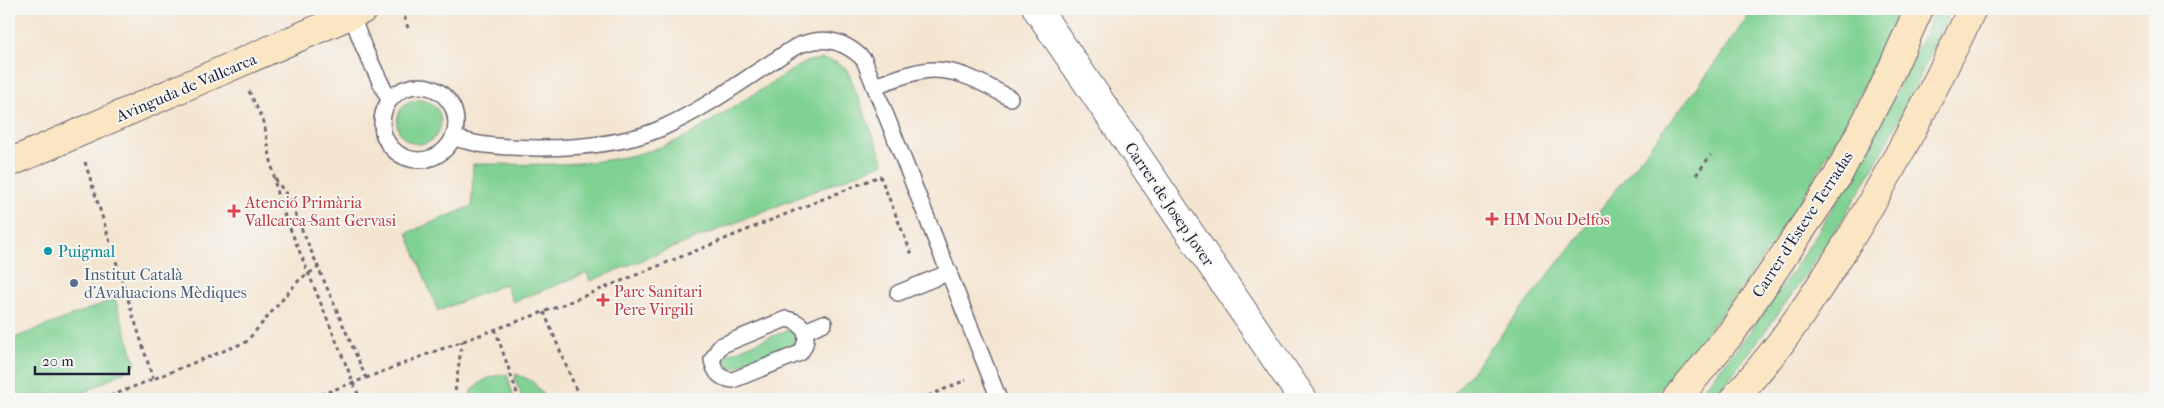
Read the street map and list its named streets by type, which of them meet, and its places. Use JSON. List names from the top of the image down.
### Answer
{
  "streets": {
    "street": ["Avinguda de Vallcarca", "Carrer de Josep Jover", "Carrer d'Esteve Terradas"]
  },
  "places": {
    "health": ["Atenció Primària Vallcarca-Sant Gervasi", "HM Nou Delfos", "Parc Sanitari Pere Virgili"],
    "other": ["Puigmal", "Institut Català d'Avaluacions Mèdiques"]
  },
  "scale_bar": "20 m"
}
